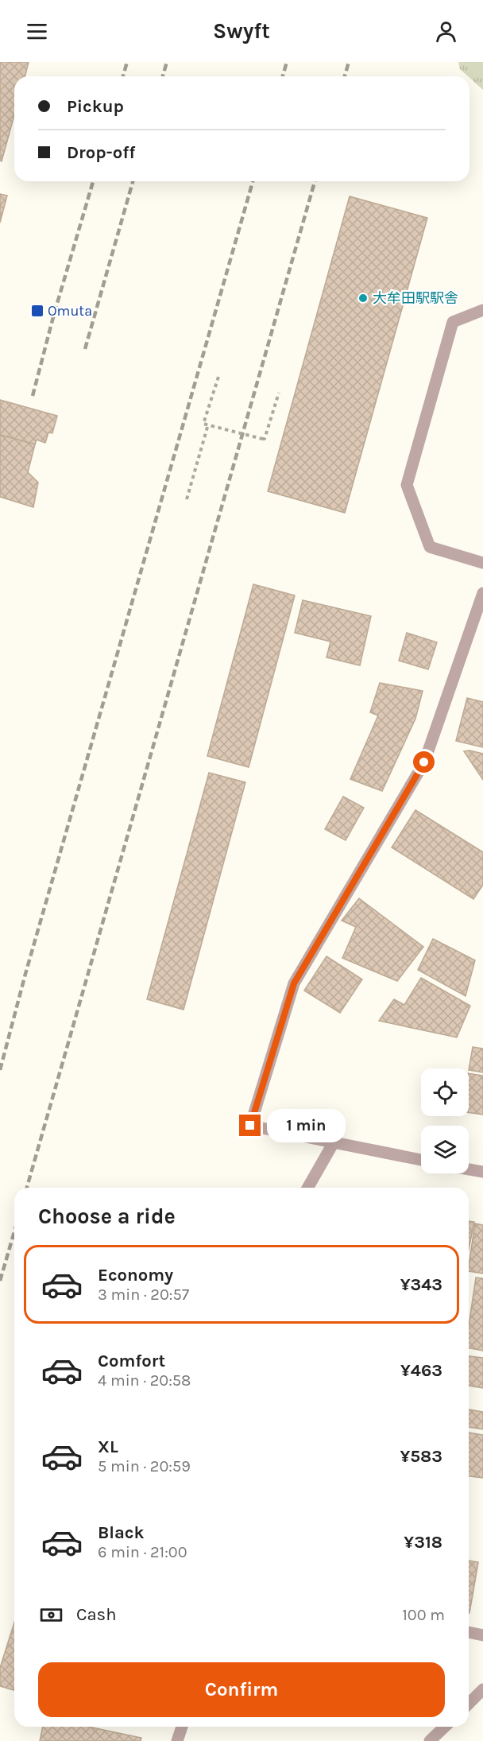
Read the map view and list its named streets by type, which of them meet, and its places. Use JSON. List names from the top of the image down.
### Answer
{
  "places": {
    "other": ["大牟田駅駅舎"],
    "transit": ["Omuta"]
  },
  "page": {
    "header": "Swyft",
    "banner": ["Pickup", "Drop-off"],
    "bubble": "1 min",
    "heading": "Choose a ride",
    "list": [
      {
        "name": "Economy",
        "note": "3 min · 20:57",
        "value": "¥343"
      },
      {
        "name": "Comfort",
        "note": "4 min · 20:58",
        "value": "¥463"
      },
      {
        "name": "XL",
        "note": "5 min · 20:59",
        "value": "¥583"
      },
      {
        "name": "Black",
        "note": "6 min · 21:00",
        "value": "¥318"
      }
    ],
    "pay": ["Cash", "100 m"],
    "buttons": "Confirm"
  }
}
